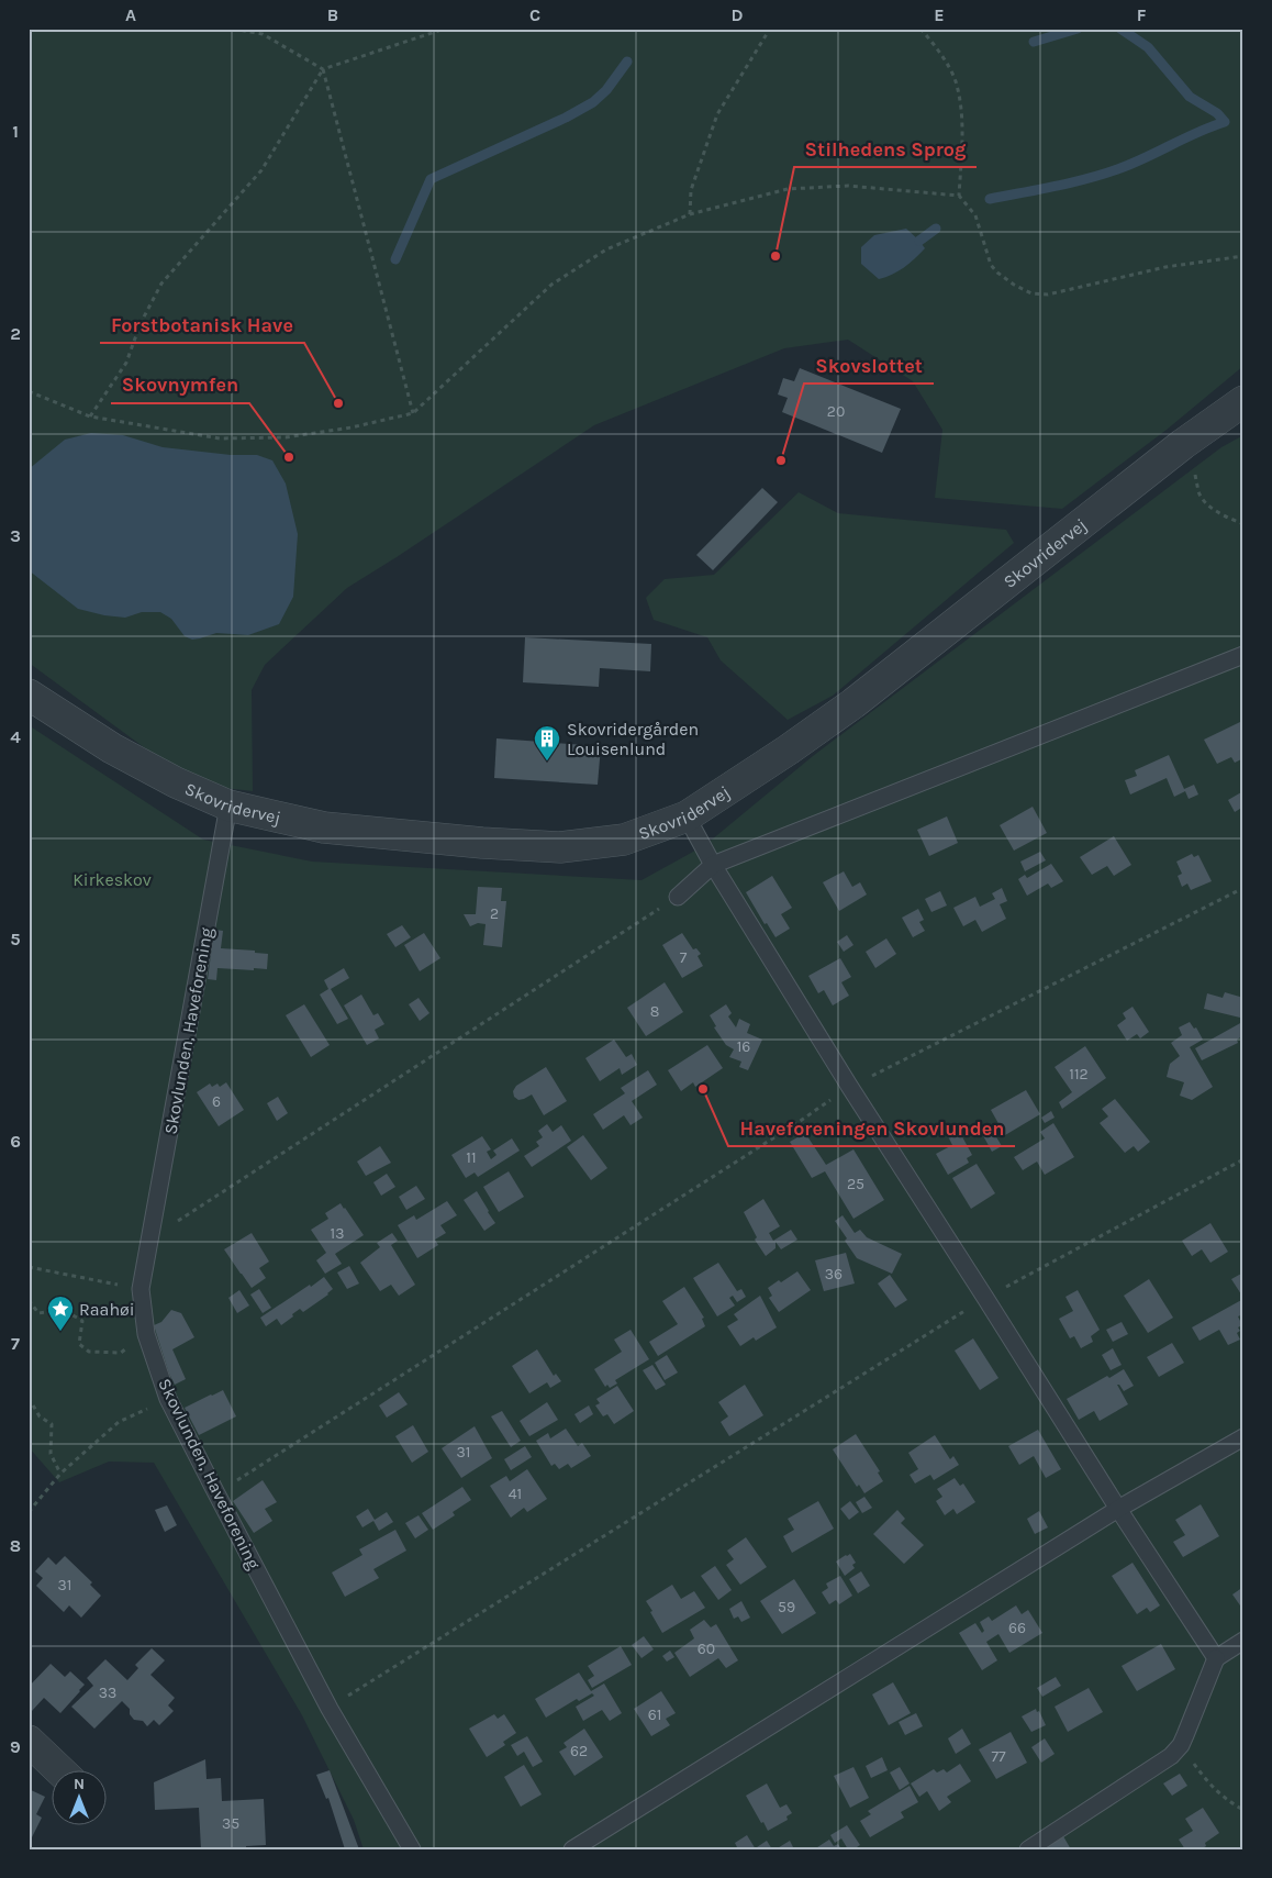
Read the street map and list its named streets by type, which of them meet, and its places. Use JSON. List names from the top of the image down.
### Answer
{
  "streets": {
    "street": ["Skovridervej"],
    "lane": ["Skovlunden, Haveforening"]
  },
  "crossings": [
    ["Skovridervej", "Skovlunden, Haveforening"]
  ],
  "parks": ["Kirkeskov"],
  "places": {
    "other": [
      "Stilhedens Sprog",
      "Forstbotanisk Have",
      "Skovnymfen",
      "Skovslottet",
      "Haveforeningen Skovlunden"
    ],
    "building": ["Skovridergården Louisenlund"],
    "place": ["Raahøi"]
  },
  "house_numbers": [
    "20",
    "2",
    "7",
    "8",
    "16",
    "112",
    "6",
    "11",
    "25",
    "13",
    "36",
    "31",
    "41",
    "31",
    "59",
    "66",
    "60",
    "33",
    "61",
    "62",
    "77",
    "35"
  ],
  "north": "top",
  "grid": {
    "columns": [
      "A",
      "B",
      "C",
      "D",
      "E",
      "F"
    ],
    "rows": [
      "1",
      "2",
      "3",
      "4",
      "5",
      "6",
      "7",
      "8",
      "9"
    ]
  }
}
